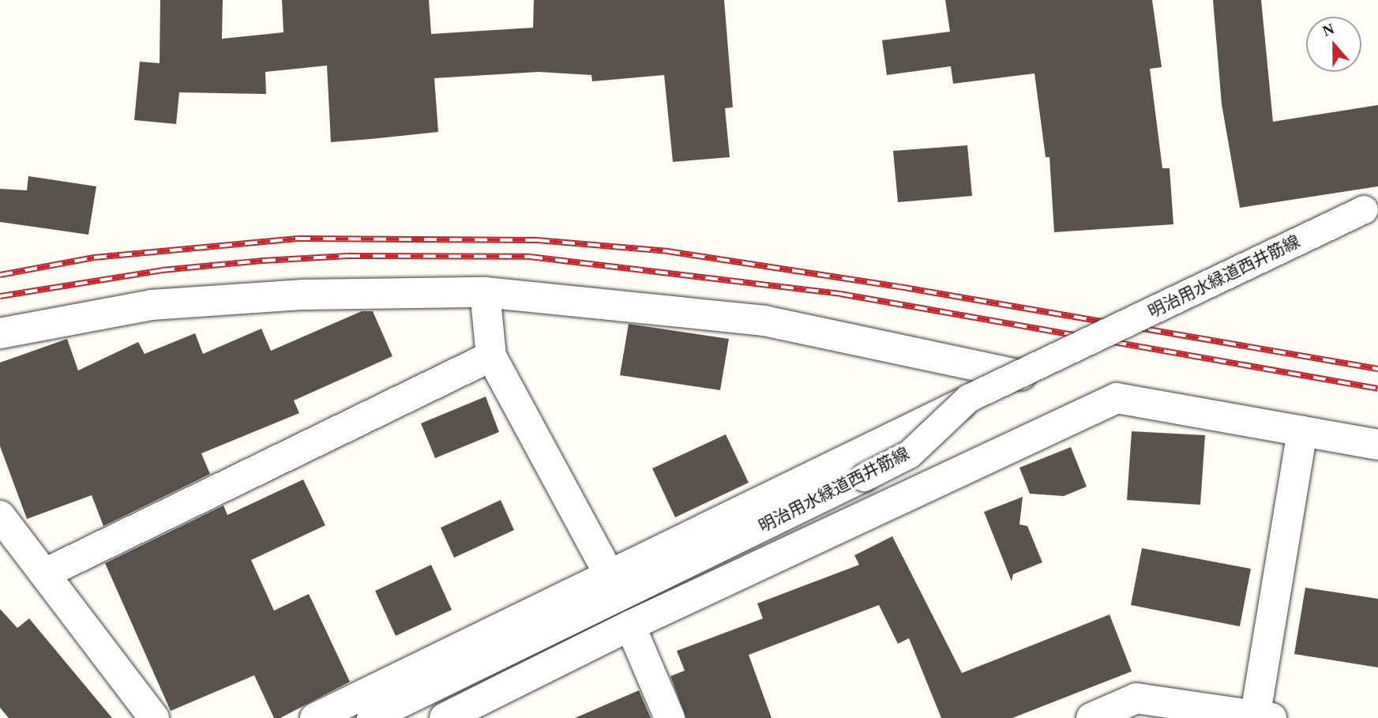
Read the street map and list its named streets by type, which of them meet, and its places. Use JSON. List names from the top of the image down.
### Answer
{
  "streets": {
    "street": ["明治用水緑道西井筋線"]
  },
  "north": "top"
}
